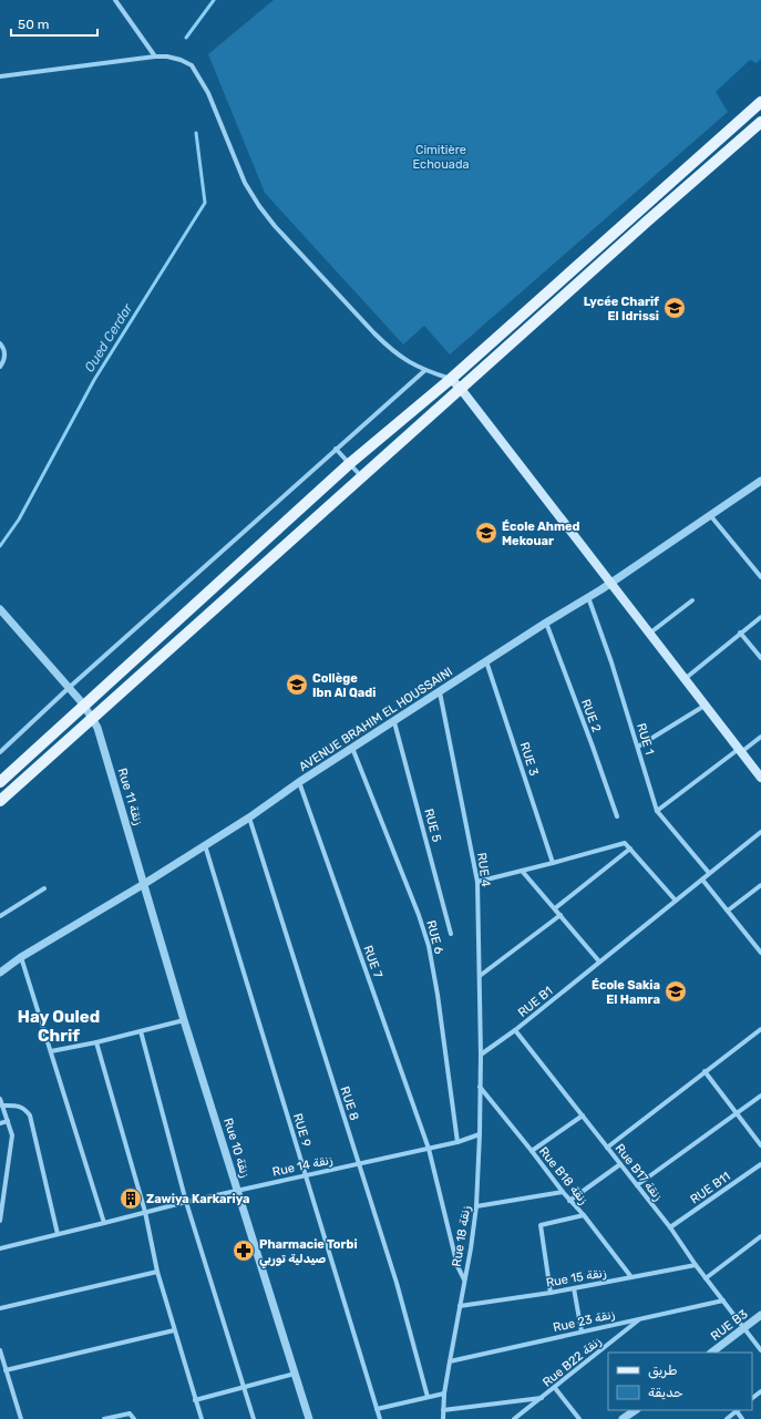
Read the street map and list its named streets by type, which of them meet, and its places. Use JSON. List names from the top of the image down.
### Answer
{
  "streets": {
    "street": [
      "RUE 2",
      "AVENUE BRAHIM EL HOUSSAINI",
      "RUE 1",
      "RUE 3",
      "Rue 11 زنقة",
      "RUE 5",
      "RUE 4",
      "RUE 6",
      "RUE 7",
      "RUE B1",
      "RUE 8",
      "RUE 9",
      "Rue 10 زنقة",
      "Rue 14 زنقة",
      "Rue B17 زنقة",
      "Rue B18 زنقة",
      "RUE B11",
      "Rue 18 زنقة",
      "Rue 15 زنقة",
      "Rue 23 زنقة",
      "RUE B3",
      "Rue B22 زنقة"
    ]
  },
  "crossings": [
    ["RUE 2", "AVENUE BRAHIM EL HOUSSAINI"],
    ["AVENUE BRAHIM EL HOUSSAINI", "RUE 1"],
    ["AVENUE BRAHIM EL HOUSSAINI", "RUE 3"],
    ["AVENUE BRAHIM EL HOUSSAINI", "Rue 11 زنقة"],
    ["AVENUE BRAHIM EL HOUSSAINI", "RUE 5"],
    ["AVENUE BRAHIM EL HOUSSAINI", "RUE 4"],
    ["AVENUE BRAHIM EL HOUSSAINI", "RUE 6"],
    ["AVENUE BRAHIM EL HOUSSAINI", "RUE 7"],
    ["AVENUE BRAHIM EL HOUSSAINI", "RUE 8"],
    ["AVENUE BRAHIM EL HOUSSAINI", "RUE 9"],
    ["AVENUE BRAHIM EL HOUSSAINI", "Rue 10 زنقة"],
    ["RUE 1", "RUE B1"],
    ["Rue 11 زنقة", "Rue 10 زنقة"],
    ["RUE 4", "RUE B1"],
    ["RUE 4", "Rue 18 زنقة"],
    ["RUE 6", "Rue 14 زنقة"],
    ["RUE 7", "Rue 14 زنقة"],
    ["RUE 7", "Rue 18 زنقة"],
    ["RUE B1", "Rue B17 زنقة"],
    ["RUE B1", "Rue 18 زنقة"],
    ["RUE 8", "Rue 14 زنقة"],
    ["RUE 9", "Rue 14 زنقة"],
    ["Rue 10 زنقة", "Rue 14 زنقة"],
    ["Rue 14 زنقة", "Rue 18 زنقة"],
    ["Rue B17 زنقة", "RUE B11"],
    ["Rue B17 زنقة", "Rue 15 زنقة"],
    ["Rue B17 زنقة", "Rue 23 زنقة"],
    ["Rue B17 زنقة", "RUE B3"],
    ["Rue B18 زنقة", "Rue 18 زنقة"],
    ["Rue B18 زنقة", "Rue 15 زنقة"],
    ["Rue 18 زنقة", "Rue 15 زنقة"],
    ["Rue 18 زنقة", "Rue 23 زنقة"],
    ["Rue 23 زنقة", "Rue B22 زنقة"]
  ],
  "districts": ["Hay Ouled Chrif"],
  "water": ["Oued Cerdar"],
  "parks": ["Cimitière Echouada"],
  "places": {
    "school or university": [
      "Lycée Charif El Idrissi",
      "École Ahmed Mekouar",
      "Collège Ibn Al Qadi",
      "École Sakia El Hamra"
    ],
    "building": ["Zawiya Karkariya"],
    "pharmacy": ["Pharmacie Torbi صيدلية توربي"]
  },
  "legend": ["طريق", "حديقة"],
  "scale_bar": "50 m"
}
